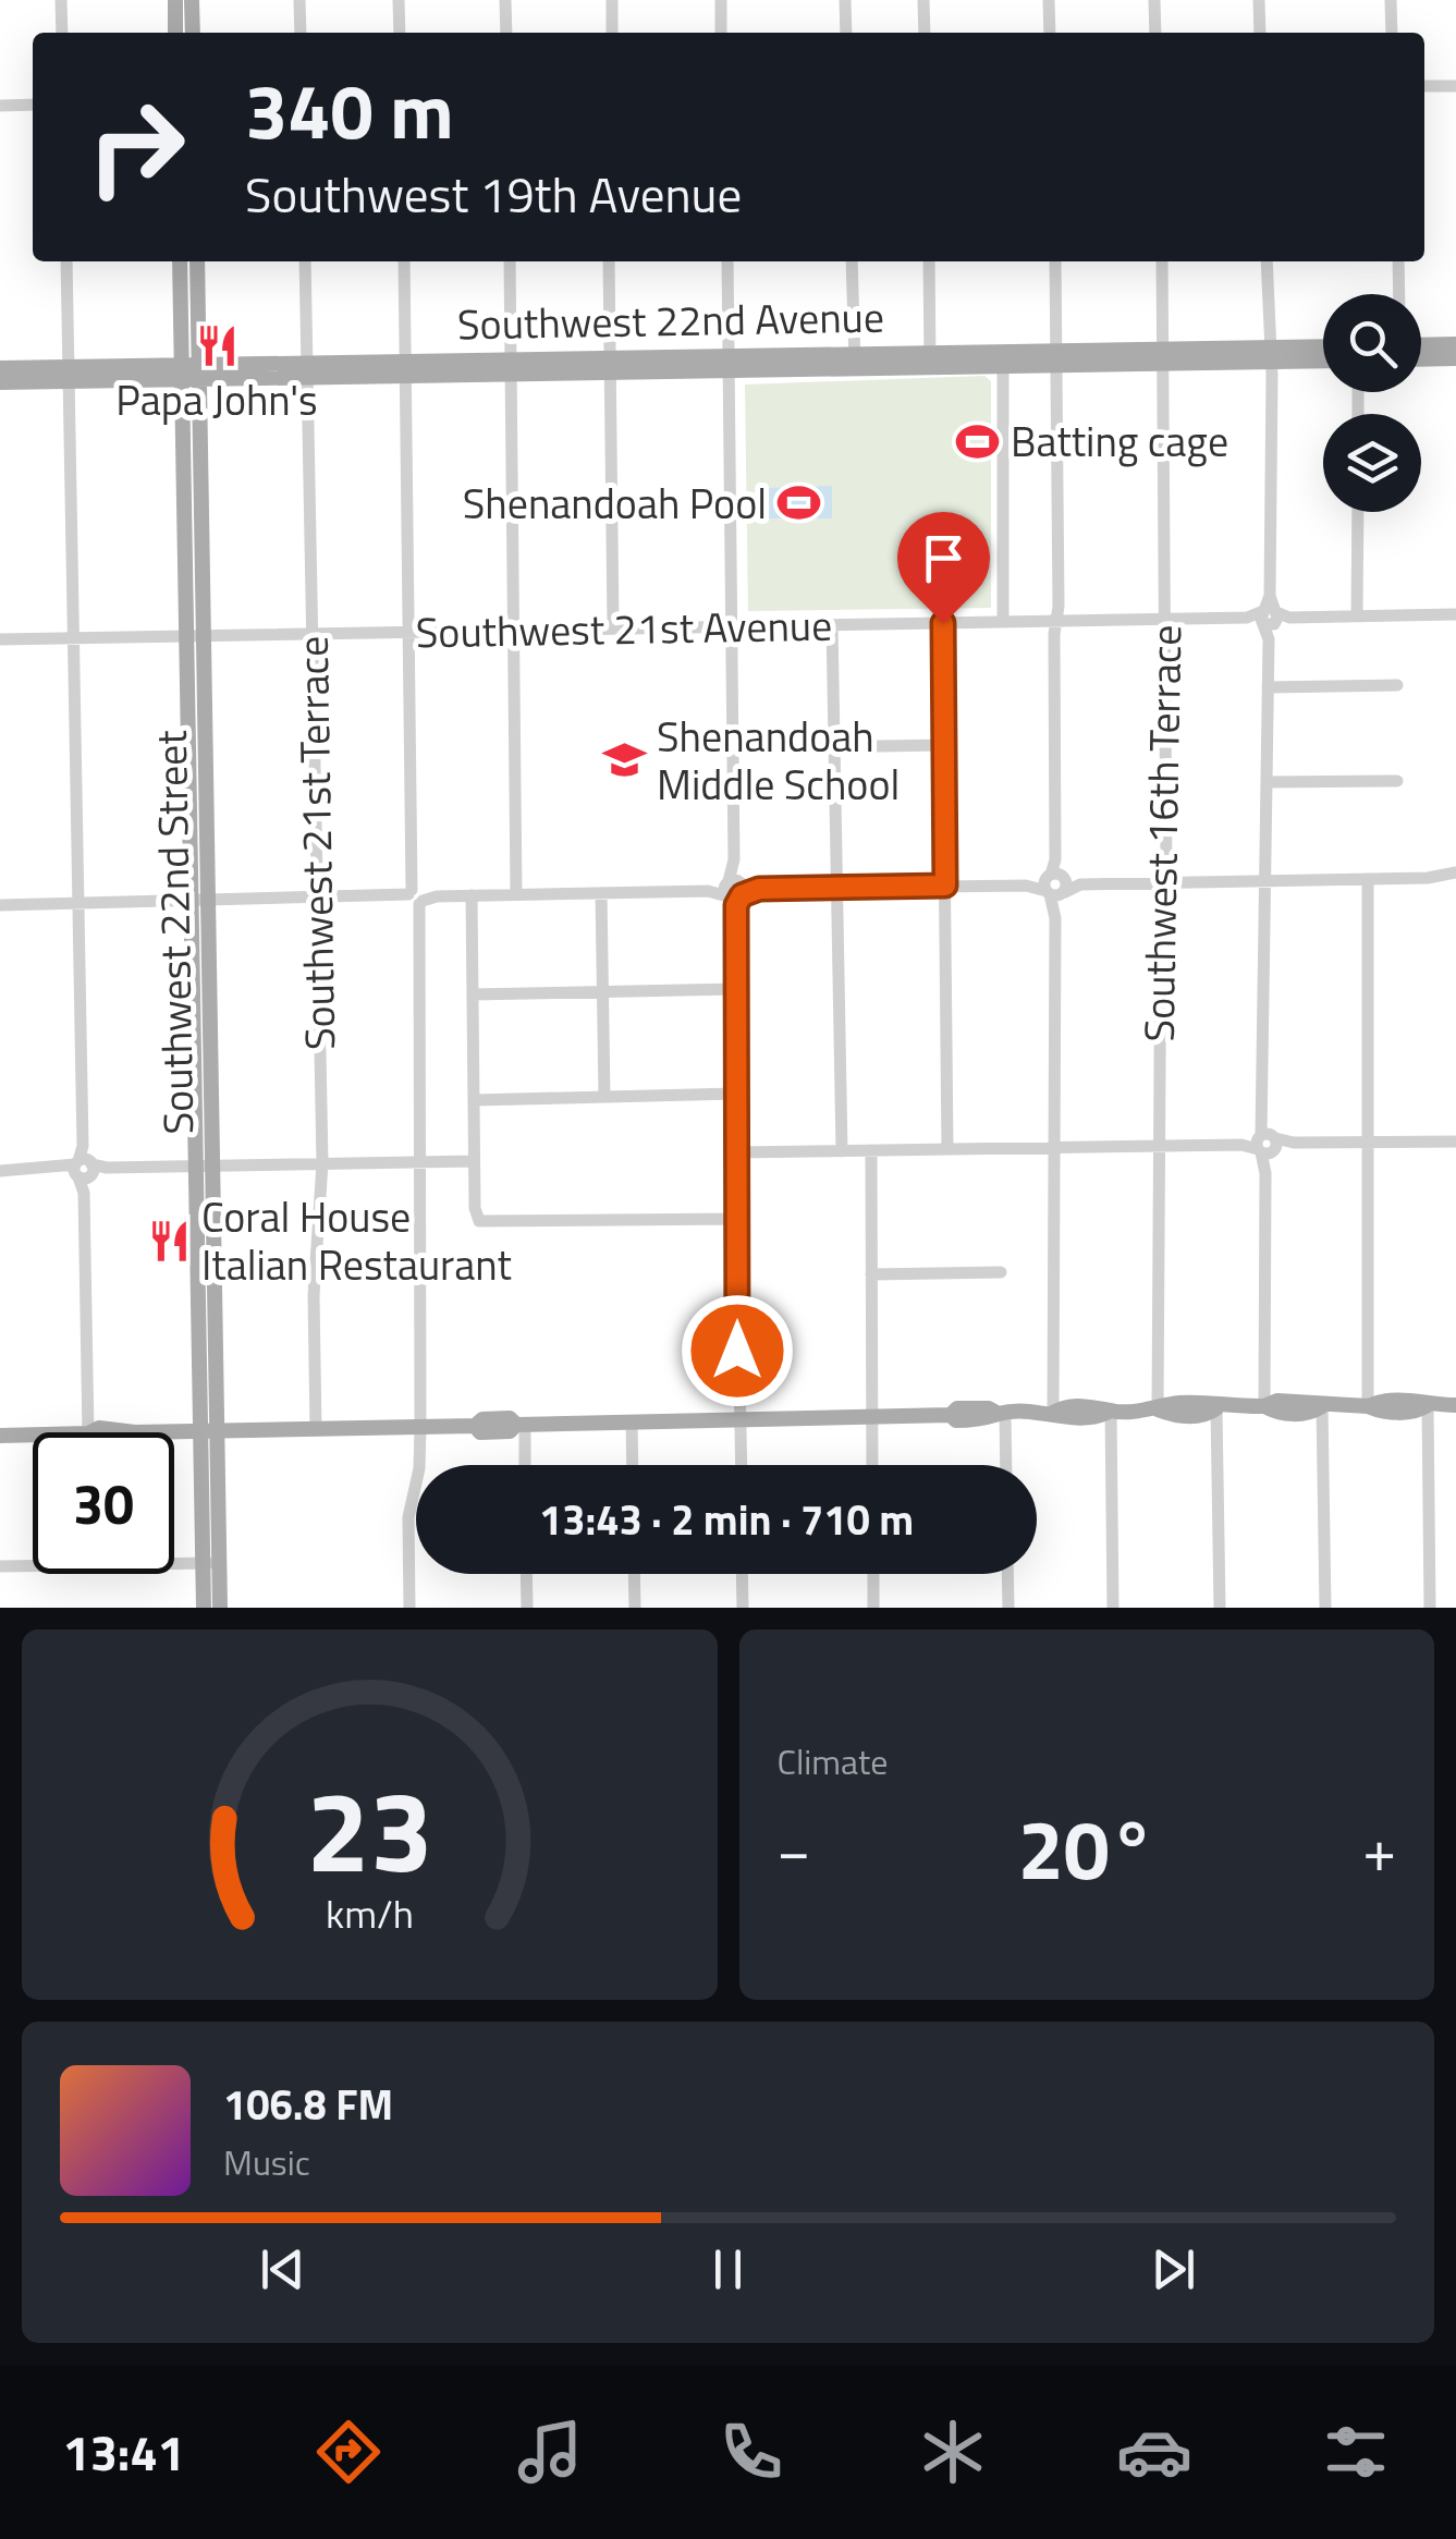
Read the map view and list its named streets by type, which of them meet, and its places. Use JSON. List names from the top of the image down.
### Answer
{
  "streets": {
    "main road": ["Southwest 22nd Avenue", "Southwest 22nd Street"],
    "street": ["Southwest 21st Avenue", "Southwest 16th Terrace", "Southwest 21st Terrace"]
  },
  "crossings": [
    ["Southwest 22nd Avenue", "Southwest 16th Terrace"],
    ["Southwest 22nd Avenue", "Southwest 21st Terrace"],
    ["Southwest 22nd Avenue", "Southwest 22nd Street"],
    ["Southwest 21st Avenue", "Southwest 16th Terrace"],
    ["Southwest 21st Avenue", "Southwest 21st Terrace"],
    ["Southwest 21st Avenue", "Southwest 22nd Street"]
  ],
  "places": {
    "restaurant": ["Papa John's", "Coral House Italian Restaurant"],
    "sports": ["Batting cage", "Shenandoah Pool"],
    "school or university": ["Shenandoah Middle School"]
  },
  "page": {
    "turn": ["340 m", "Southwest 19th Avenue"],
    "limit": "30",
    "trip": "13:43 · 2 min · 710 m",
    "tile": "Climate",
    "heat": ["−", "20°", "+"],
    "song": ["106.8 FM", "Music"],
    "tabs": "13:41",
    "gauge": ["23", "km/h"]
  }
}
